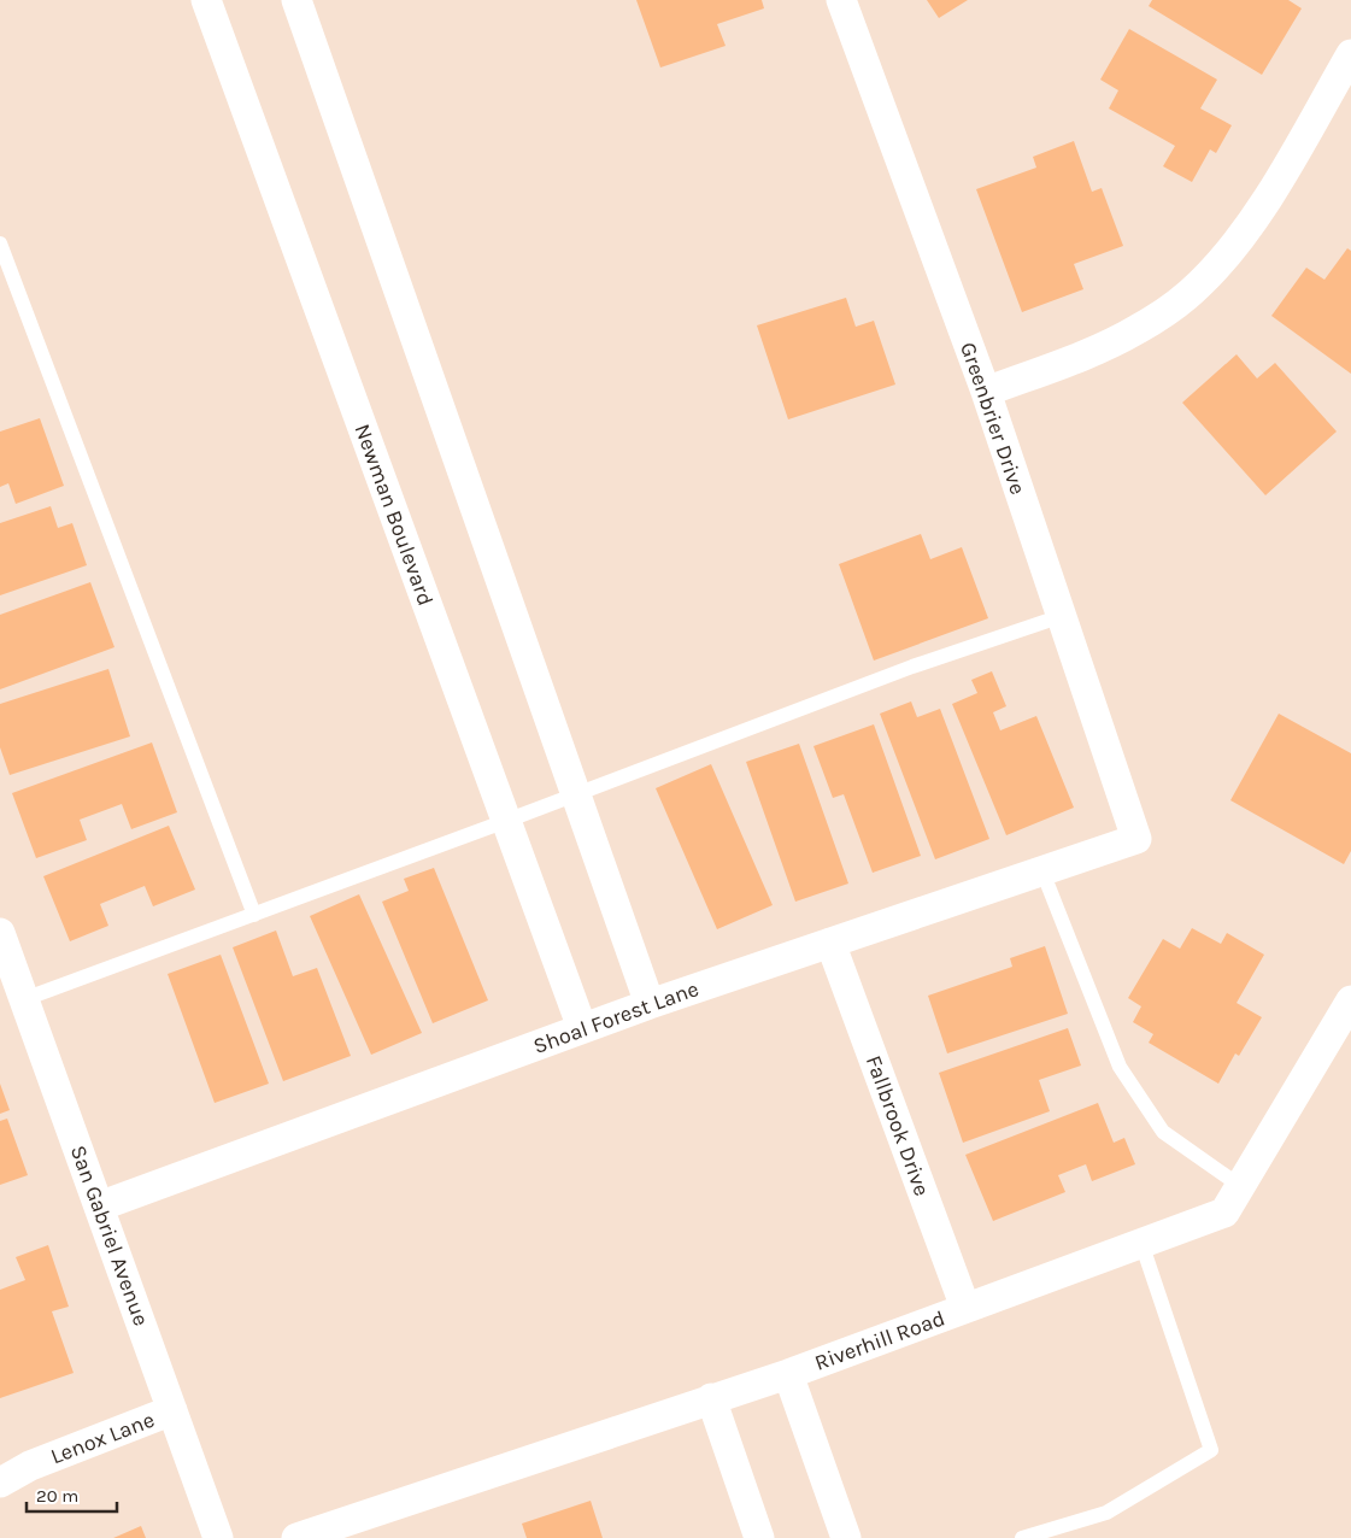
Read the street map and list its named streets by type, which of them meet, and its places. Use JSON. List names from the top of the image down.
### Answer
{
  "streets": {
    "street": [
      "Greenbrier Drive",
      "Newman Boulevard",
      "Shoal Forest Lane",
      "Fallbrook Drive",
      "San Gabriel Avenue",
      "Riverhill Road",
      "Lenox Lane"
    ]
  },
  "crossings": [
    ["Greenbrier Drive", "Shoal Forest Lane"],
    ["Newman Boulevard", "Shoal Forest Lane"],
    ["Shoal Forest Lane", "Fallbrook Drive"],
    ["Shoal Forest Lane", "San Gabriel Avenue"],
    ["Fallbrook Drive", "Riverhill Road"],
    ["San Gabriel Avenue", "Lenox Lane"]
  ],
  "scale_bar": "20 m"
}
